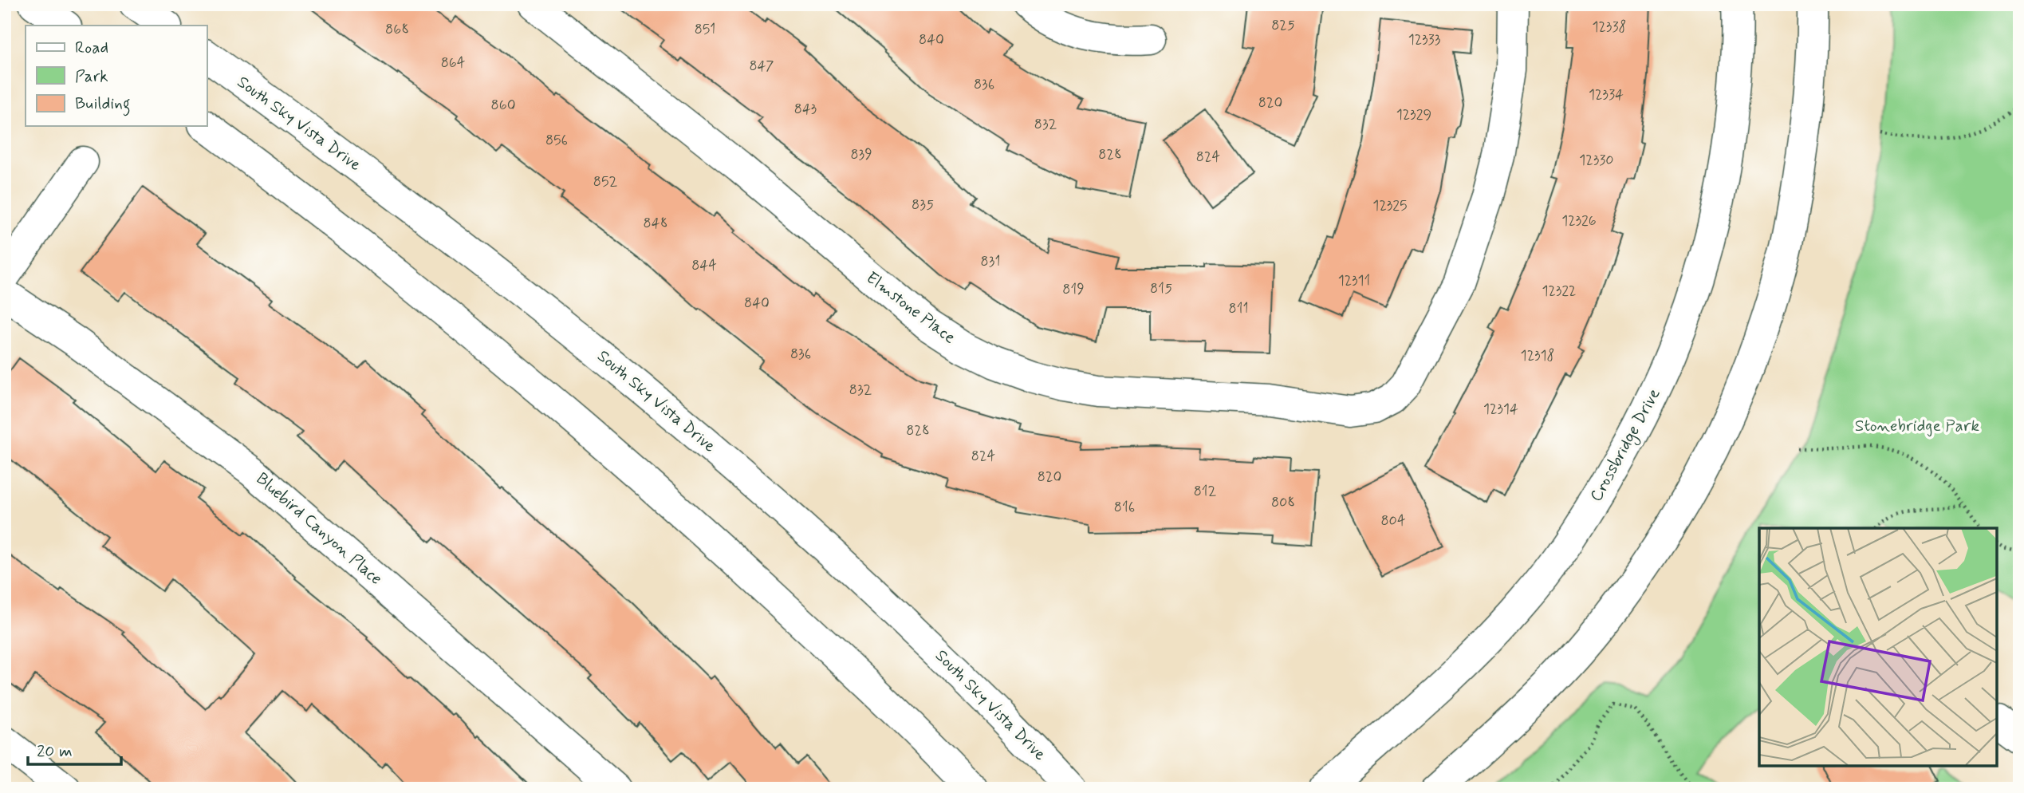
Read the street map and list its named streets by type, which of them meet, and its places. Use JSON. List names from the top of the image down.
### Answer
{
  "streets": {
    "street": [
      "South Sky Vista Drive",
      "Elmstone Place",
      "Crossbridge Drive",
      "Bluebird Canyon Place"
    ]
  },
  "parks": ["Stonebridge Park"],
  "house_numbers": [
    "825",
    "12338",
    "868",
    "851",
    "840",
    "12333",
    "864",
    "847",
    "836",
    "12334",
    "820",
    "860",
    "843",
    "12329",
    "832",
    "856",
    "839",
    "828",
    "824",
    "12330",
    "852",
    "835",
    "12325",
    "12326",
    "848",
    "831",
    "844",
    "12311",
    "815",
    "819",
    "12322",
    "840",
    "811",
    "836",
    "12318",
    "832",
    "12314",
    "828",
    "824",
    "820",
    "812",
    "808",
    "816",
    "804"
  ],
  "legend": ["Road", "Park", "Building"],
  "scale_bar": "20 m"
}
